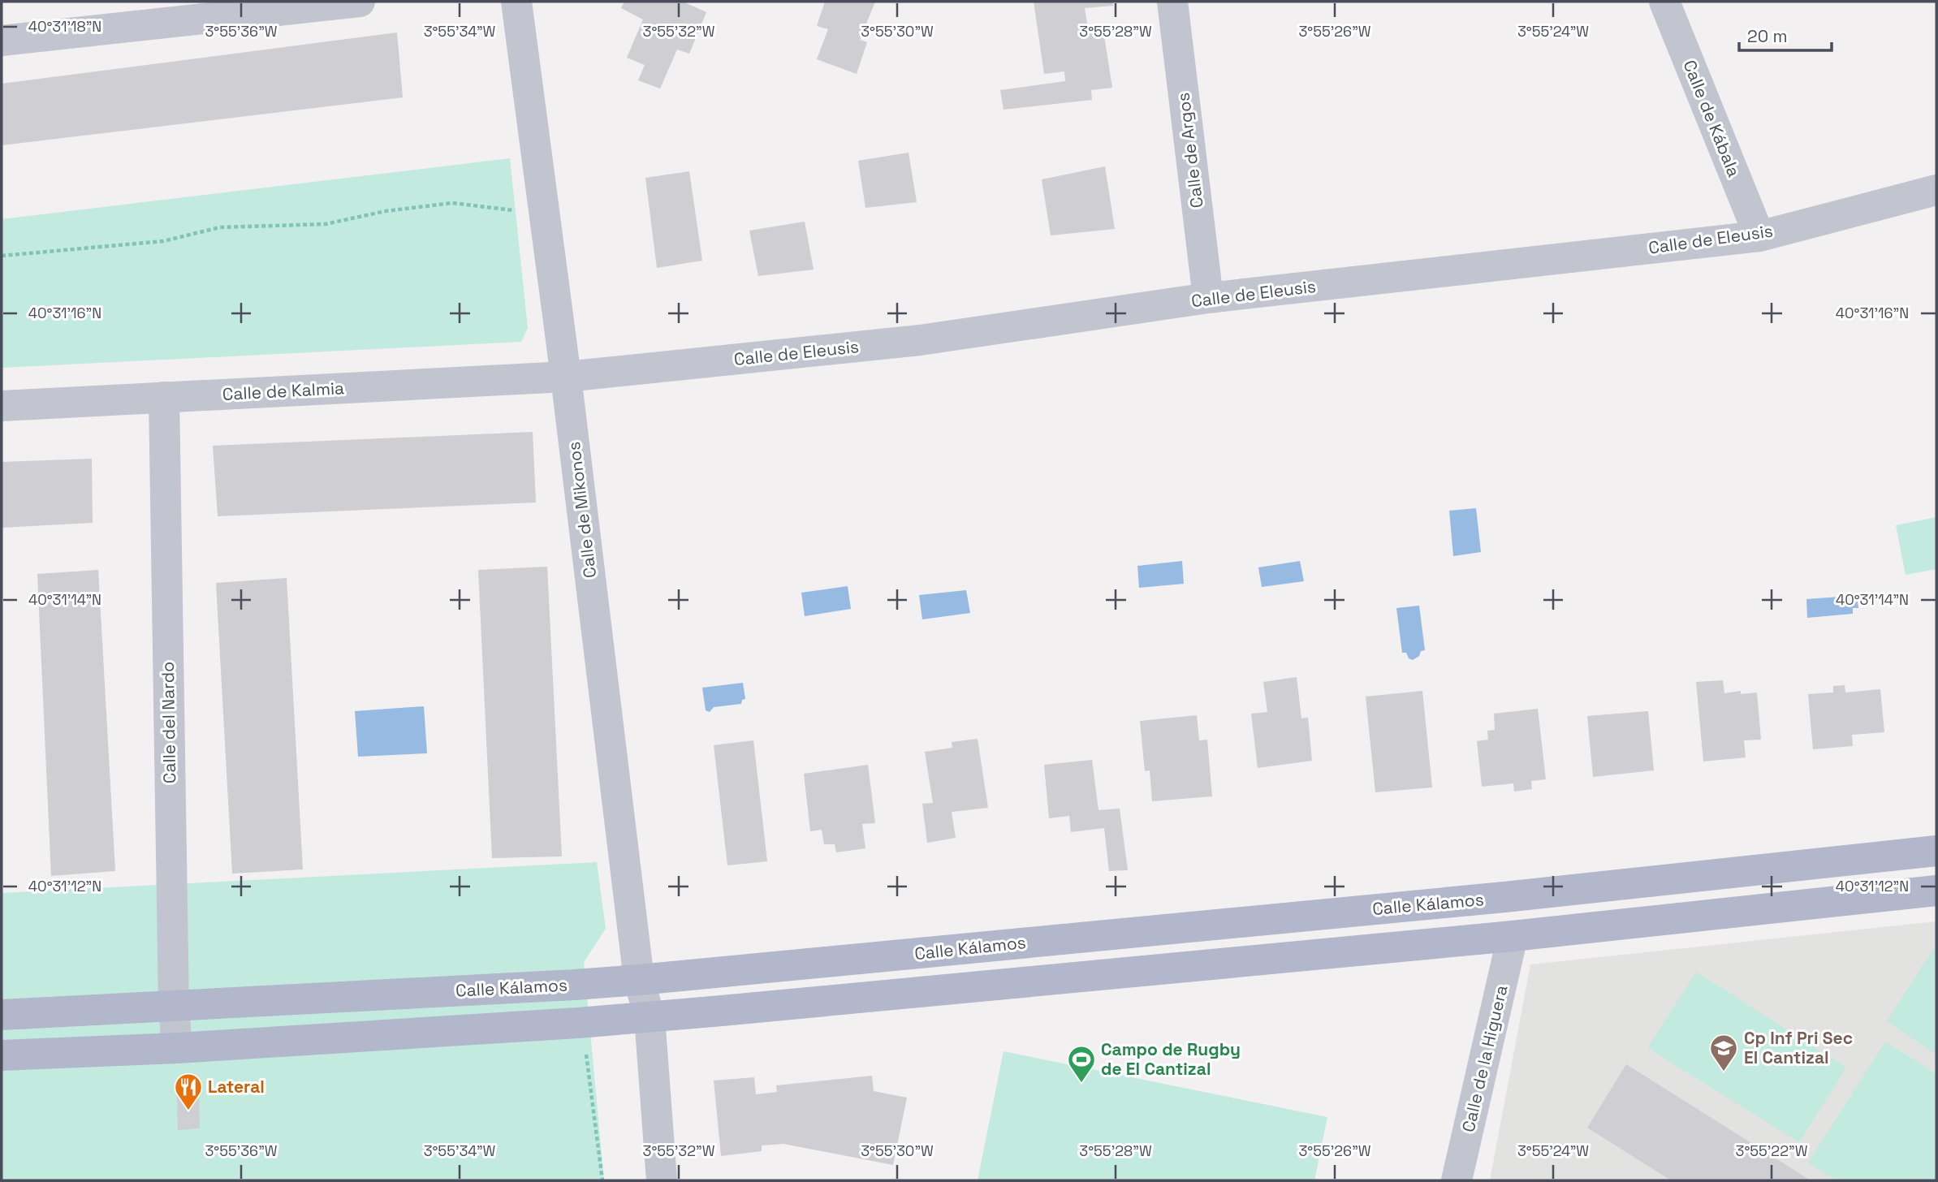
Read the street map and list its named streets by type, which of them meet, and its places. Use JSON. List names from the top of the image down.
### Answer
{
  "streets": {
    "main road": ["Calle Kálamos"],
    "street": [
      "Calle de Kábala",
      "Calle de Argos",
      "Calle de Eleusis",
      "Calle de Kalmia",
      "Calle de Mikonos",
      "Calle del Nardo",
      "Calle de la Higuera"
    ]
  },
  "crossings": [
    ["Calle de Kábala", "Calle de Eleusis"],
    ["Calle de Argos", "Calle de Eleusis"],
    ["Calle de Eleusis", "Calle de Kalmia"],
    ["Calle de Eleusis", "Calle de Mikonos"],
    ["Calle de Kalmia", "Calle de Mikonos"],
    ["Calle de Kalmia", "Calle del Nardo"],
    ["Calle de Mikonos", "Calle Kálamos"],
    ["Calle del Nardo", "Calle Kálamos"]
  ],
  "places": {
    "school or university": ["Cp Inf Pri Sec El Cantizal"],
    "sports": ["Campo de Rugby de El Cantizal"],
    "restaurant": ["Lateral"]
  },
  "scale_bar": "20 m",
  "coordinates": [
    "40°31'18\"N",
    "3°55'36\"W",
    "3°55'34\"W",
    "3°55'32\"W",
    "3°55'30\"W",
    "3°55'28\"W",
    "3°55'26\"W",
    "3°55'24\"W",
    "40°31'16\"N",
    "40°31'14\"N",
    "40°31'12\"N",
    "3°55'22\"W"
  ]
}
